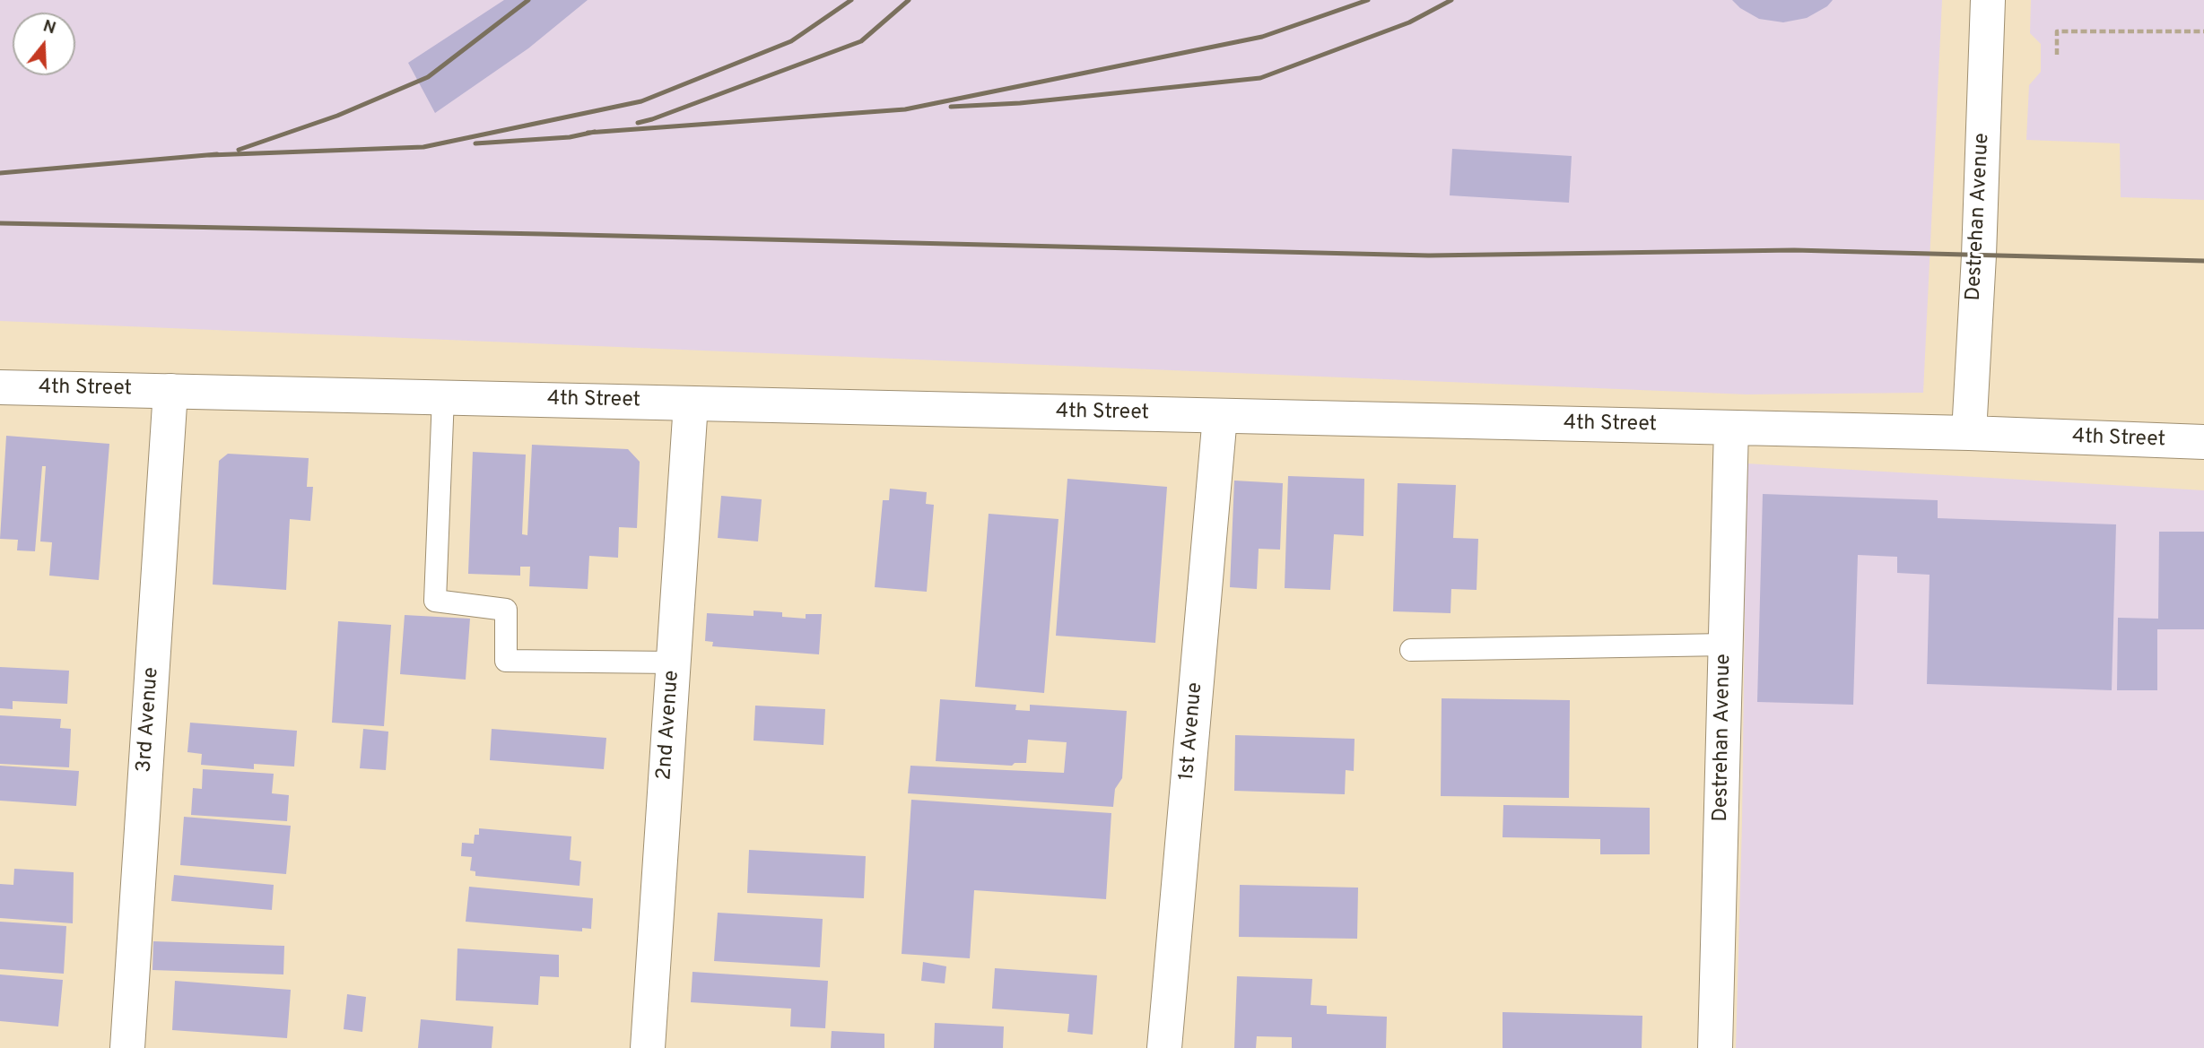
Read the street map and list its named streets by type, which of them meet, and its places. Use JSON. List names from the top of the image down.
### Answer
{
  "streets": {
    "main road": [
      "Destrehan Avenue",
      "4th Street",
      "3rd Avenue",
      "2nd Avenue",
      "1st Avenue"
    ]
  },
  "crossings": [
    ["Destrehan Avenue", "4th Street"],
    ["4th Street", "3rd Avenue"],
    ["4th Street", "2nd Avenue"],
    ["4th Street", "1st Avenue"]
  ],
  "north": "top"
}
